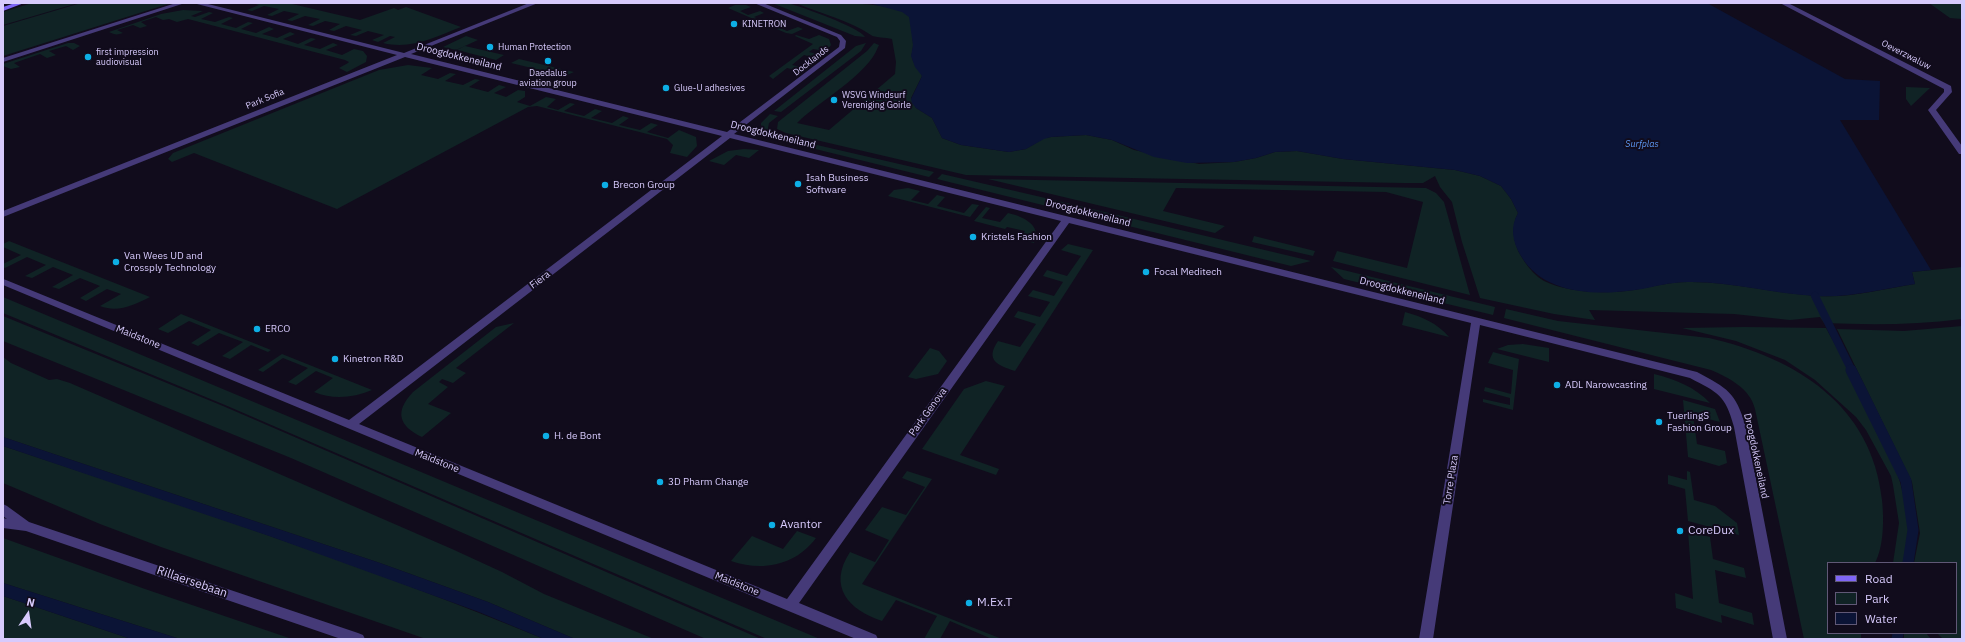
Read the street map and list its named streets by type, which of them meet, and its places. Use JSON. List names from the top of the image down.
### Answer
{
  "streets": {
    "street": [
      "Oeverzwaluw",
      "Droogdokkeneiland",
      "Docklands",
      "Park Sofia",
      "Fiera",
      "Maidstone",
      "Park Genova",
      "Torre Plaza",
      "Rillaersebaan"
    ]
  },
  "crossings": [
    ["Droogdokkeneiland", "Docklands"],
    ["Droogdokkeneiland", "Park Sofia"],
    ["Droogdokkeneiland", "Fiera"],
    ["Droogdokkeneiland", "Park Genova"],
    ["Droogdokkeneiland", "Torre Plaza"],
    ["Docklands", "Fiera"],
    ["Fiera", "Maidstone"],
    ["Maidstone", "Park Genova"]
  ],
  "water": ["Surfplas"],
  "places": [
    "KINETRON",
    "Human Protection",
    "first impression audiovisual",
    "Daedalus aviation group",
    "Glue-U adhesives",
    "WSVG Windsurf Vereniging Goirle",
    "Isah Business Software",
    "Brecon Group",
    "Kristels Fashion",
    "Van Wees UD and Crossply Technology",
    "Focal Meditech",
    "ERCO",
    "Kinetron R&D",
    "ADL Narowcasting",
    "TuerlingS Fashion Group",
    "H. de Bont",
    "3D Pharm Change",
    "Avantor",
    "CoreDux",
    "M.Ex.T"
  ],
  "legend": ["Road", "Park", "Water"],
  "north": "top"
}
